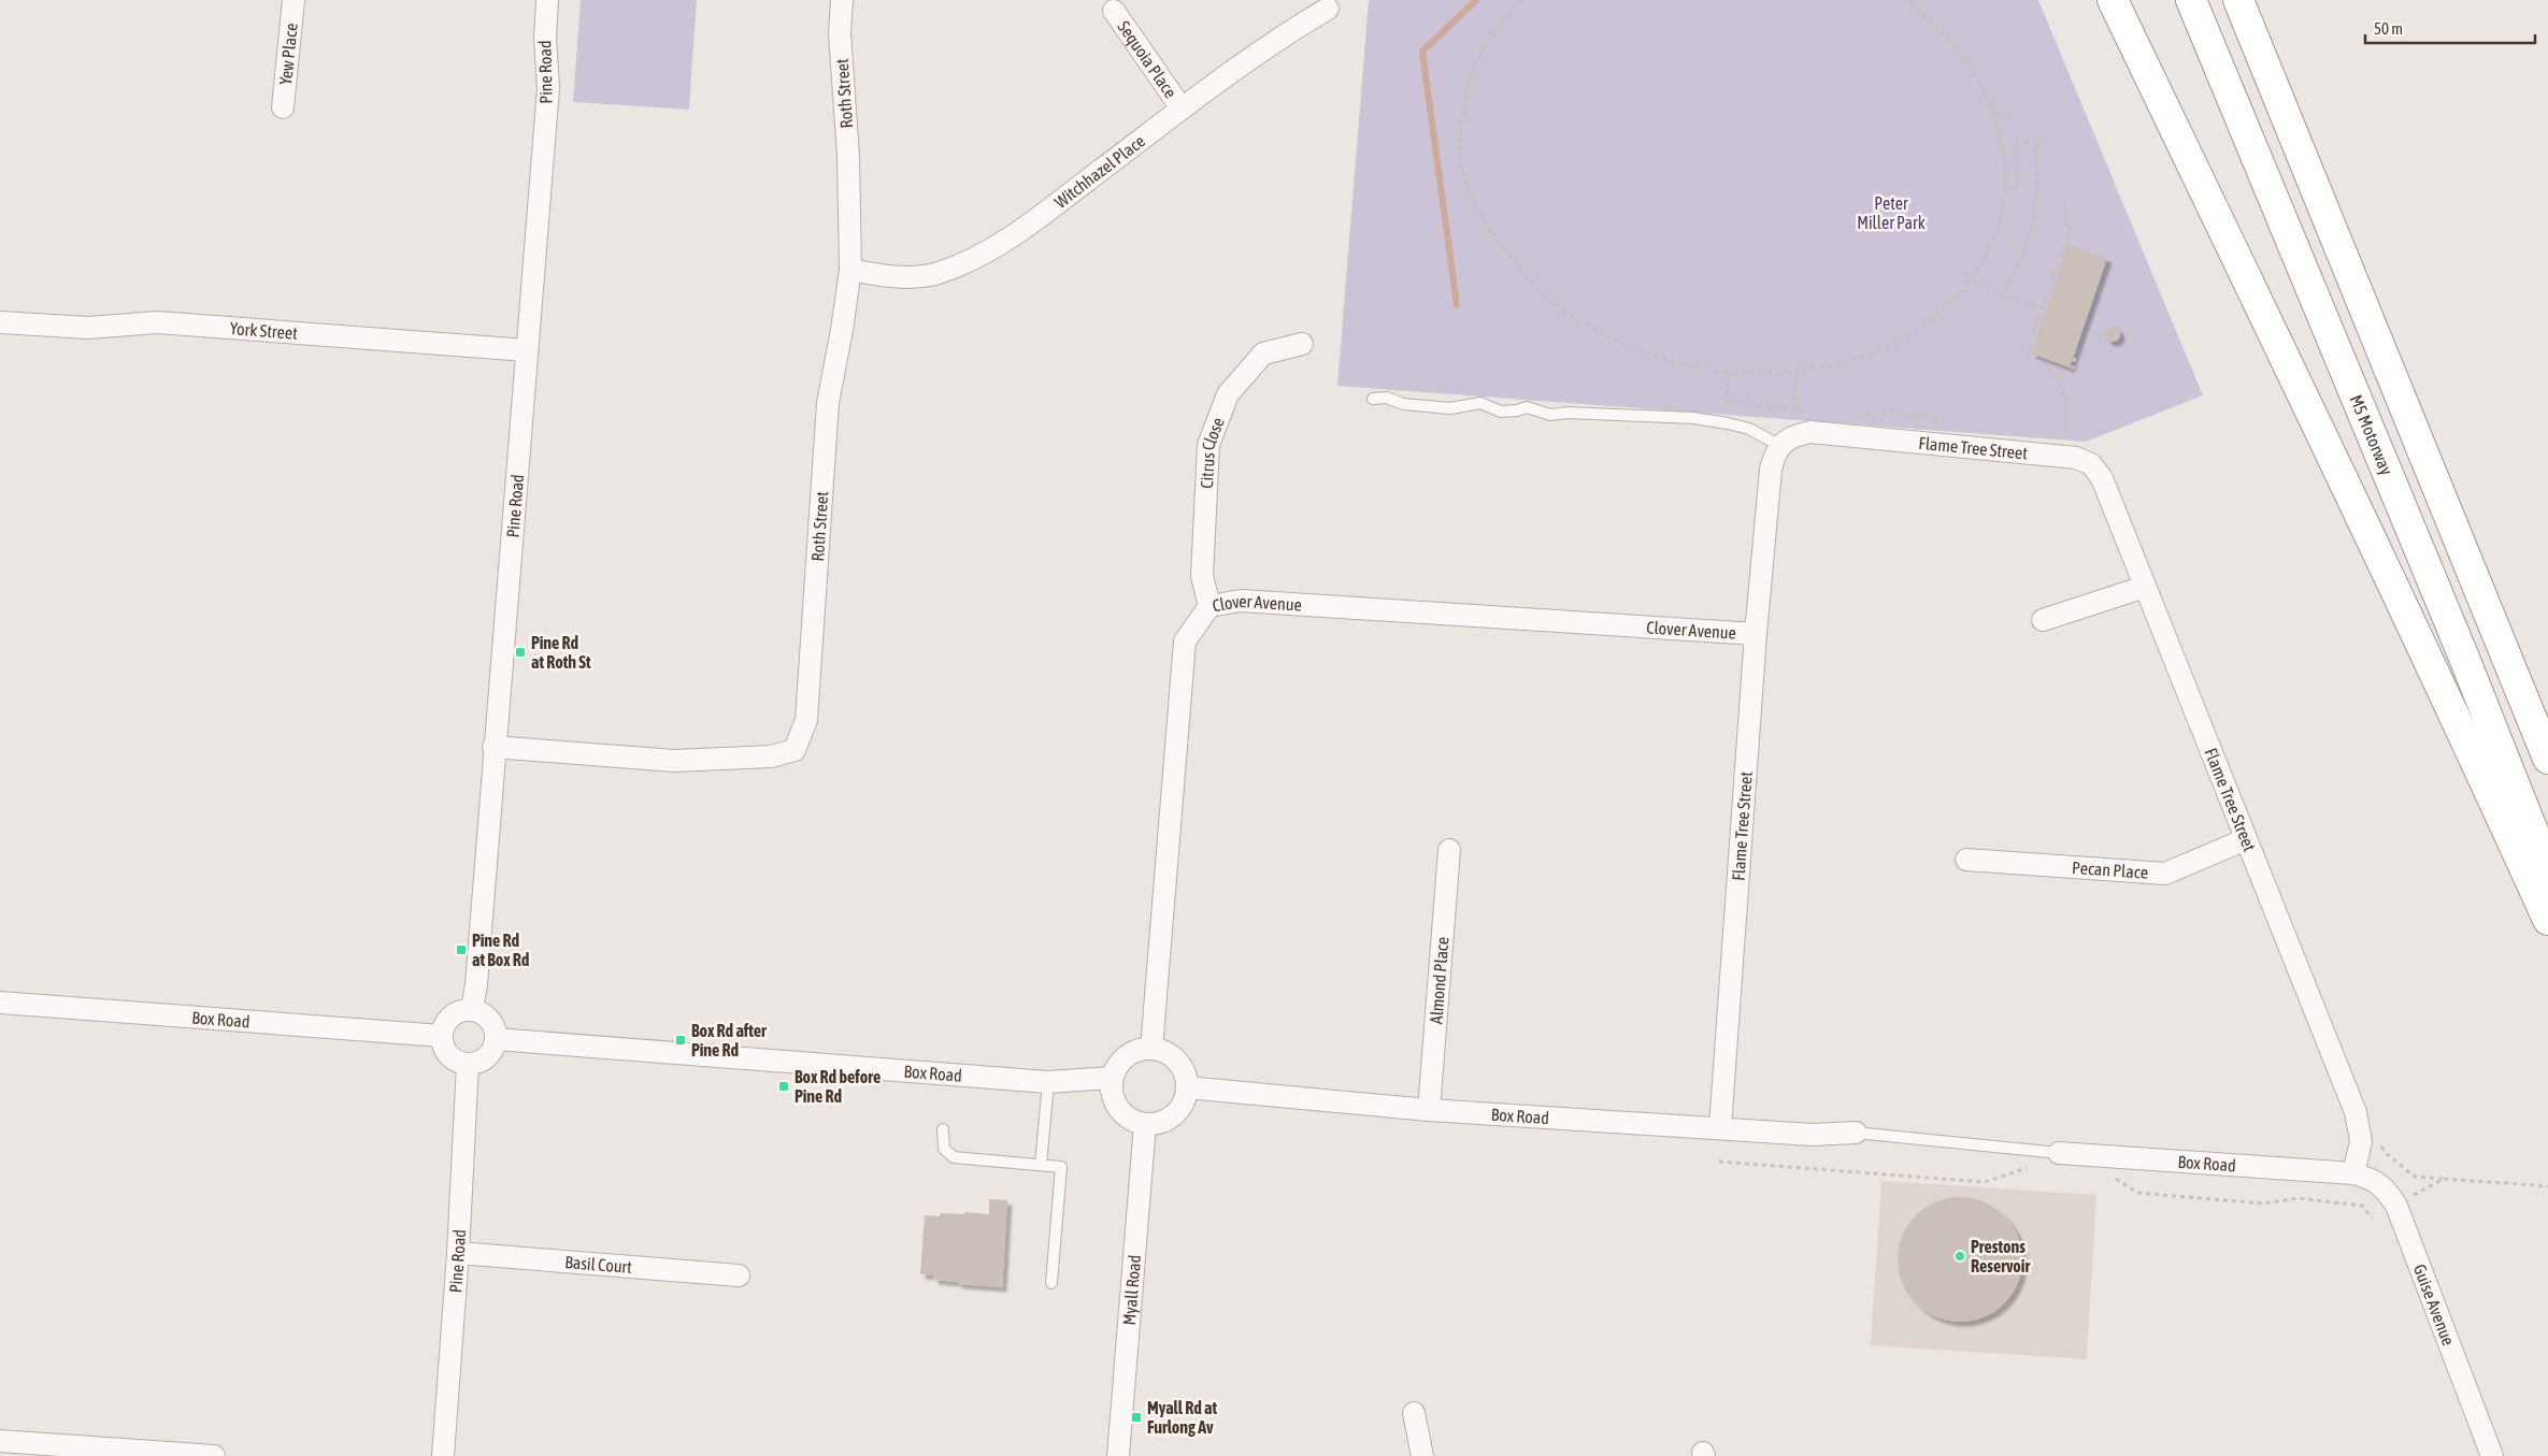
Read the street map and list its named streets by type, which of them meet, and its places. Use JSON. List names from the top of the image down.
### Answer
{
  "streets": {
    "highway": ["M5 Motorway"],
    "street": [
      "Yew Place",
      "Sequoia Place",
      "Pine Road",
      "Roth Street",
      "Witchhazel Place",
      "York Street",
      "Flame Tree Street",
      "Citrus Close",
      "Clover Avenue",
      "Pecan Place",
      "Almond Place",
      "Box Road",
      "Basil Court",
      "Myall Road",
      "Guise Avenue"
    ]
  },
  "crossings": [
    ["Sequoia Place", "Witchhazel Place"],
    ["Pine Road", "Roth Street"],
    ["Pine Road", "York Street"],
    ["Pine Road", "Box Road"],
    ["Pine Road", "Basil Court"],
    ["Roth Street", "Witchhazel Place"],
    ["Flame Tree Street", "Clover Avenue"],
    ["Flame Tree Street", "Pecan Place"],
    ["Flame Tree Street", "Box Road"],
    ["Flame Tree Street", "Guise Avenue"],
    ["Citrus Close", "Clover Avenue"],
    ["Clover Avenue", "Box Road"],
    ["Clover Avenue", "Myall Road"],
    ["Almond Place", "Box Road"],
    ["Box Road", "Myall Road"],
    ["Box Road", "Guise Avenue"]
  ],
  "parks": ["Peter Miller Park"],
  "places": {
    "transit": [
      "Pine Rd at Roth St",
      "Pine Rd at Box Rd",
      "Box Rd after Pine Rd",
      "Box Rd before Pine Rd",
      "Myall Rd at Furlong Av"
    ],
    "other": ["Prestons Reservoir"]
  },
  "scale_bar": "50 m"
}
